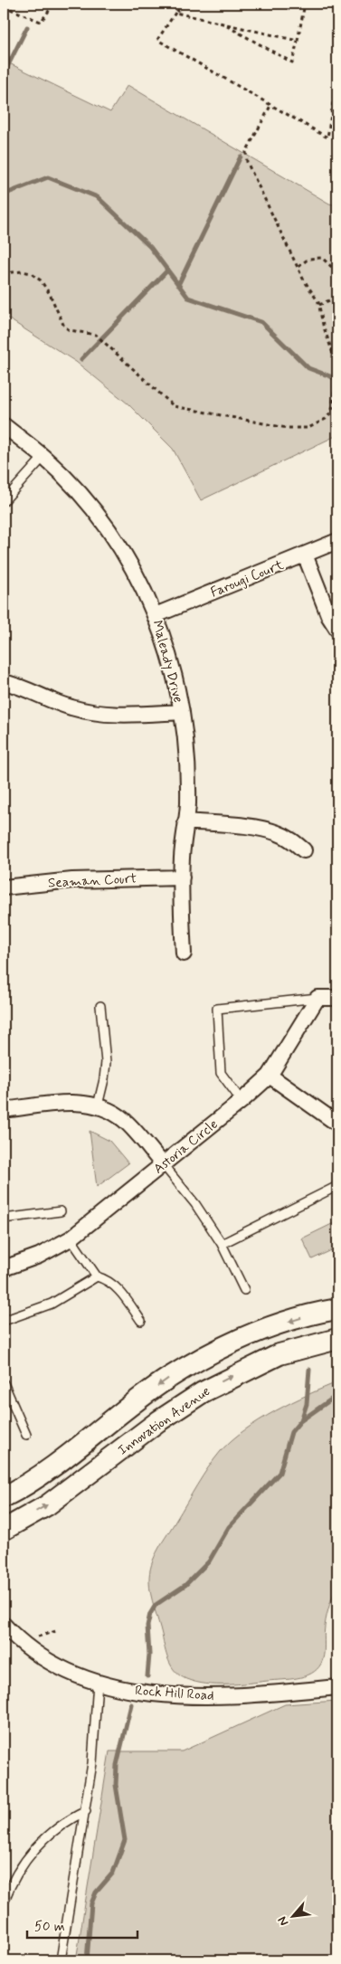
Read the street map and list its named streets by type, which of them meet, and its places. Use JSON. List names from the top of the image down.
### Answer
{
  "streets": {
    "street": [
      "Farougi Court",
      "Maleady Drive",
      "Seaman Court",
      "Astoria Circle",
      "Innovation Avenue",
      "Rock Hill Road"
    ]
  },
  "crossings": [
    ["Farougi Court", "Maleady Drive"],
    ["Maleady Drive", "Seaman Court"]
  ],
  "scale_bar": "50 m",
  "north": "bottom left"
}
